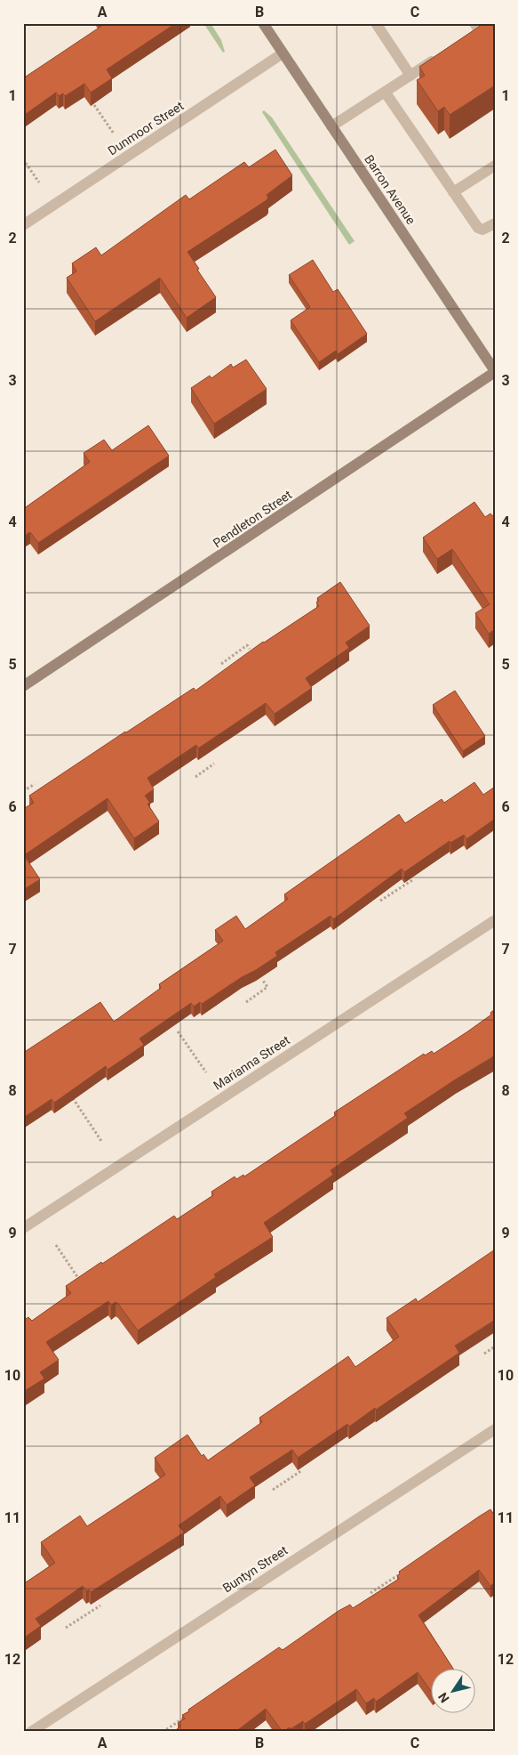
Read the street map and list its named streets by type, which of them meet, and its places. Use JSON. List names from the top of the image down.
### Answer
{
  "streets": {
    "main road": ["Barron Avenue", "Pendleton Street"],
    "street": ["Dunmoor Street", "Marianna Street", "Buntyn Street"]
  },
  "crossings": [
    ["Dunmoor Street", "Barron Avenue"],
    ["Barron Avenue", "Pendleton Street"]
  ],
  "north": "bottom left",
  "grid": {
    "columns": ["A", "B", "C"],
    "rows": [
      "1",
      "2",
      "3",
      "4",
      "5",
      "6",
      "7",
      "8",
      "9",
      "10",
      "11",
      "12"
    ]
  }
}
